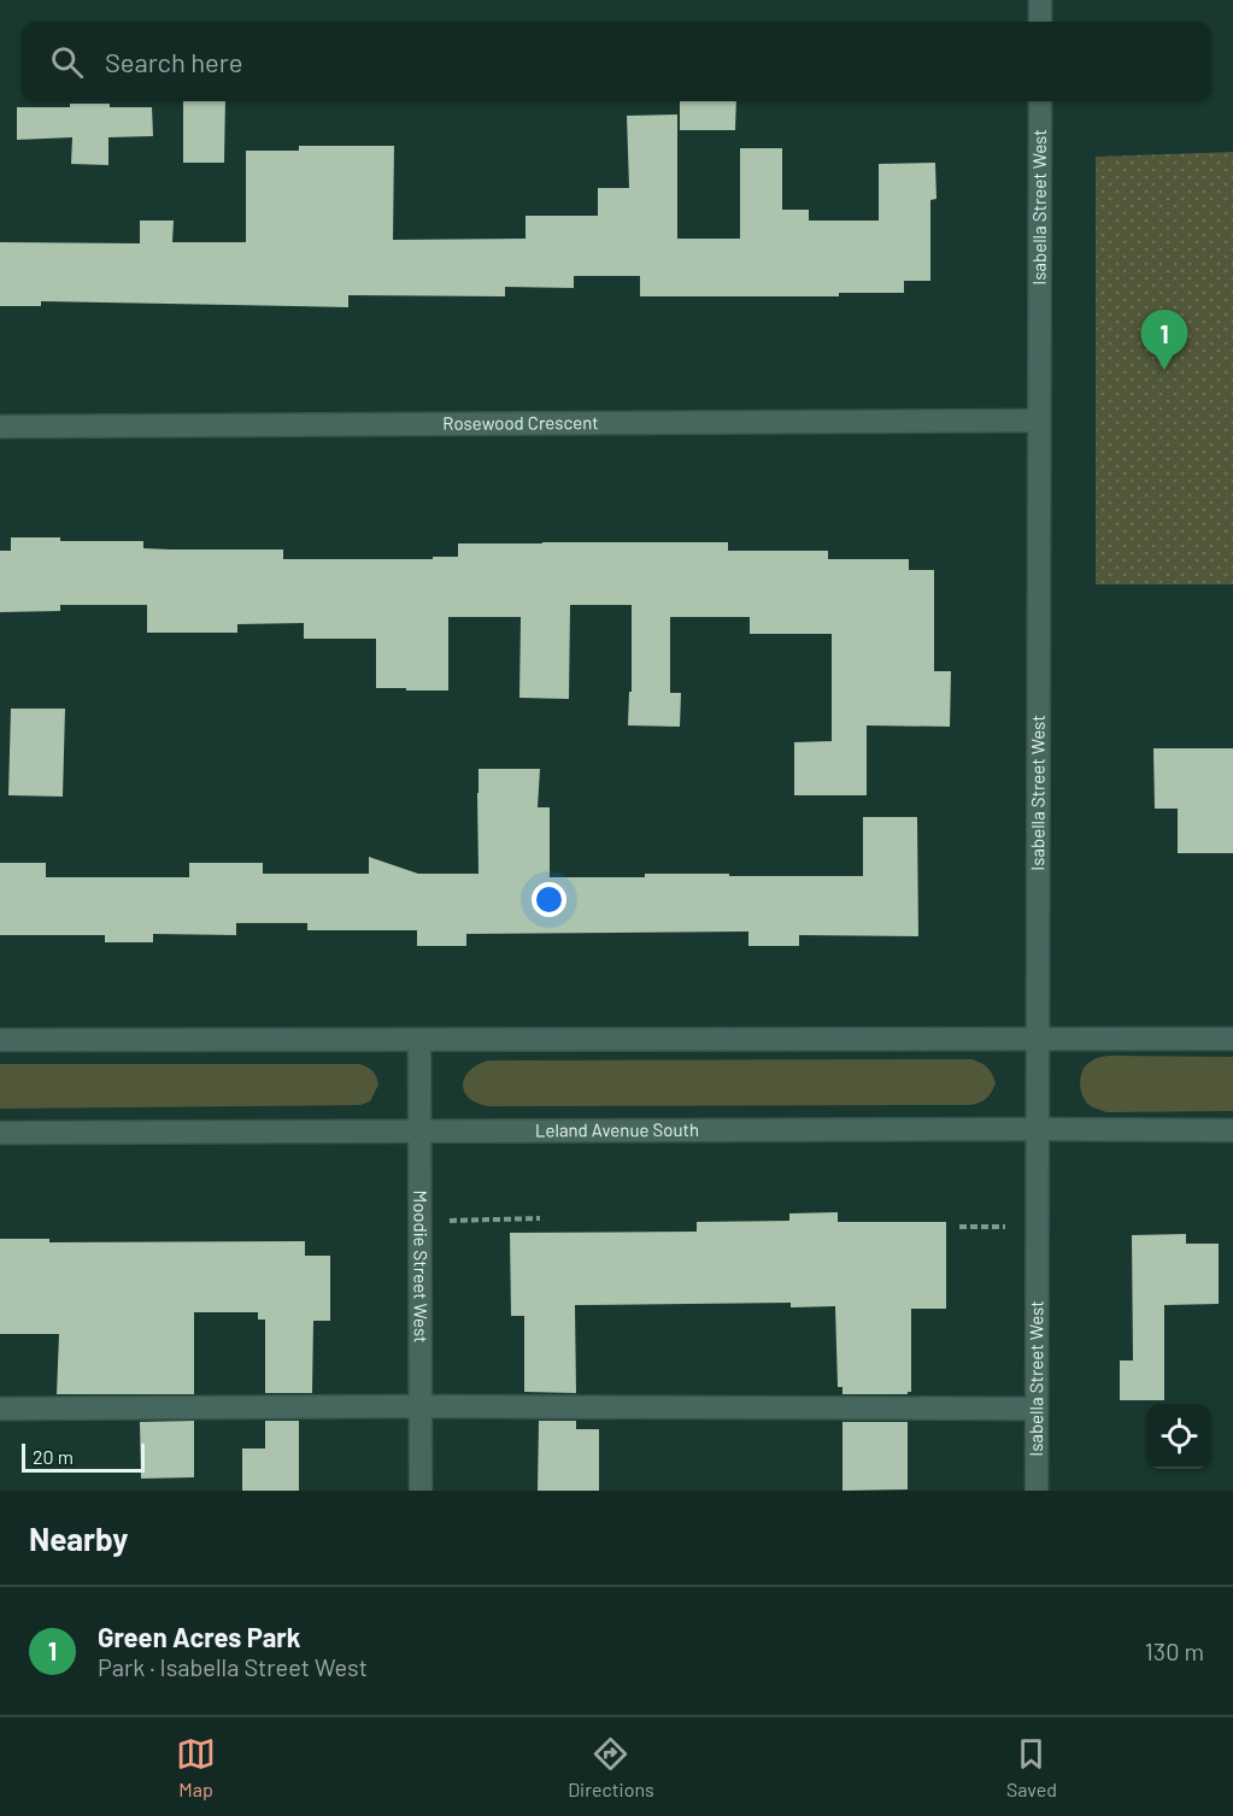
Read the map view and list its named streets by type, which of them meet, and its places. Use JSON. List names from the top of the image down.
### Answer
{
  "streets": {
    "street": [
      "Isabella Street West",
      "Rosewood Crescent",
      "Leland Avenue South",
      "Moodie Street West"
    ]
  },
  "crossings": [
    ["Isabella Street West", "Rosewood Crescent"],
    ["Isabella Street West", "Leland Avenue South"],
    ["Leland Avenue South", "Moodie Street West"]
  ],
  "scale_bar": "20 m",
  "page": {
    "search": "Search here",
    "pins": "1",
    "scale": "20 m",
    "heading": "Nearby",
    "list": [
      {
        "mark": "1",
        "name": "Green Acres Park",
        "note": "Park · Isabella Street West",
        "value": "130 m"
      }
    ],
    "nav": ["Map", "Directions", "Saved"]
  }
}
